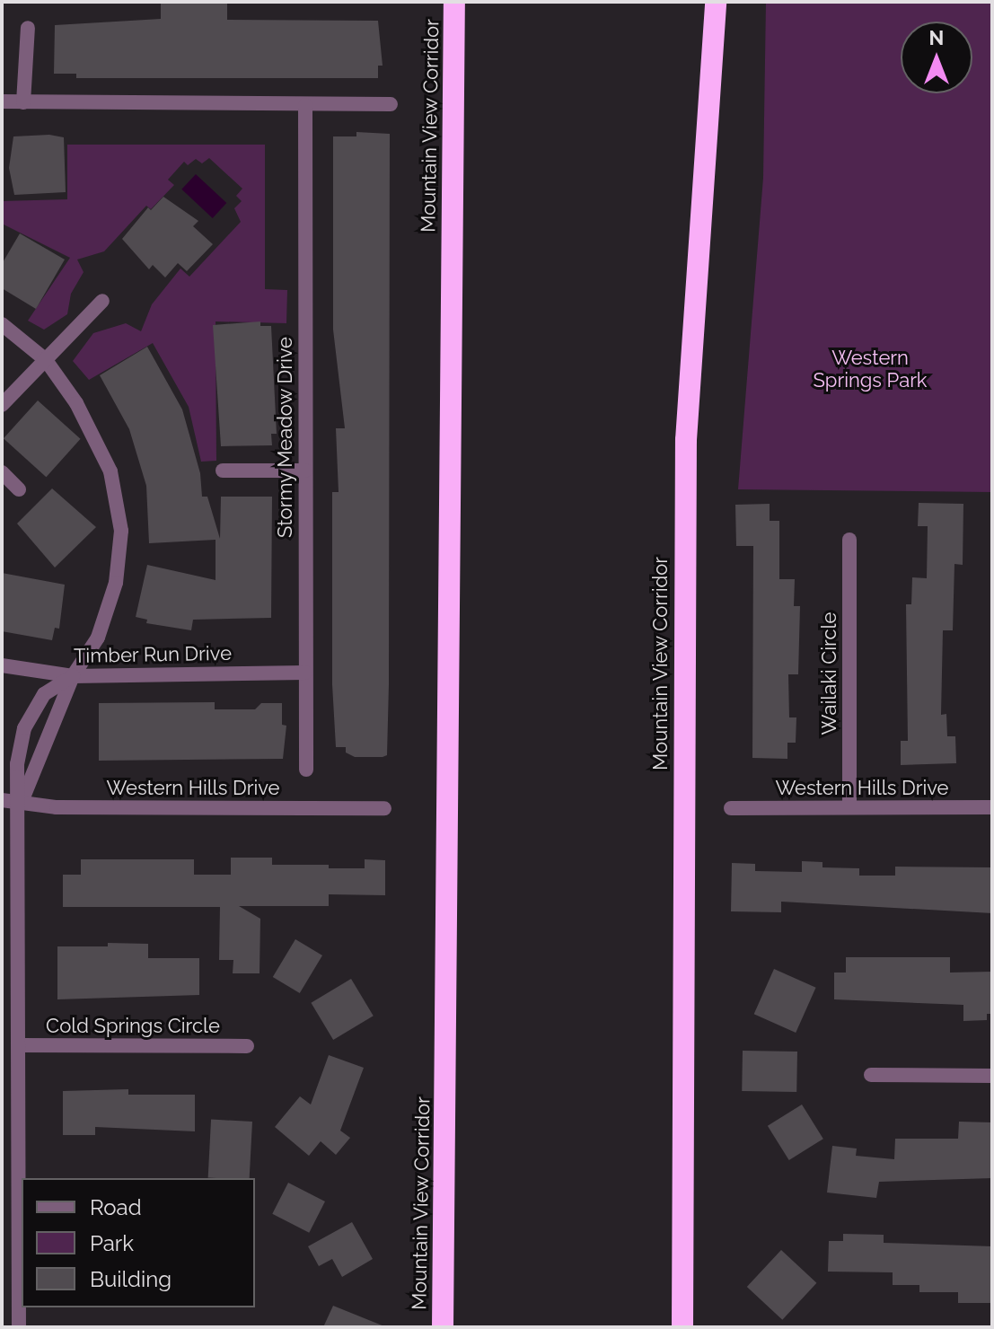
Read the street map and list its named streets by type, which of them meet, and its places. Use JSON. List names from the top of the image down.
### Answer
{
  "streets": {
    "highway": ["Mountain View Corridor"],
    "street": [
      "Stormy Meadow Drive",
      "Timber Run Drive",
      "Wailaki Circle",
      "Western Hills Drive",
      "Cold Springs Circle"
    ]
  },
  "crossings": [
    ["Stormy Meadow Drive", "Timber Run Drive"],
    ["Wailaki Circle", "Western Hills Drive"]
  ],
  "parks": ["Western Springs Park"],
  "legend": ["Road", "Park", "Building"],
  "north": "top"
}
